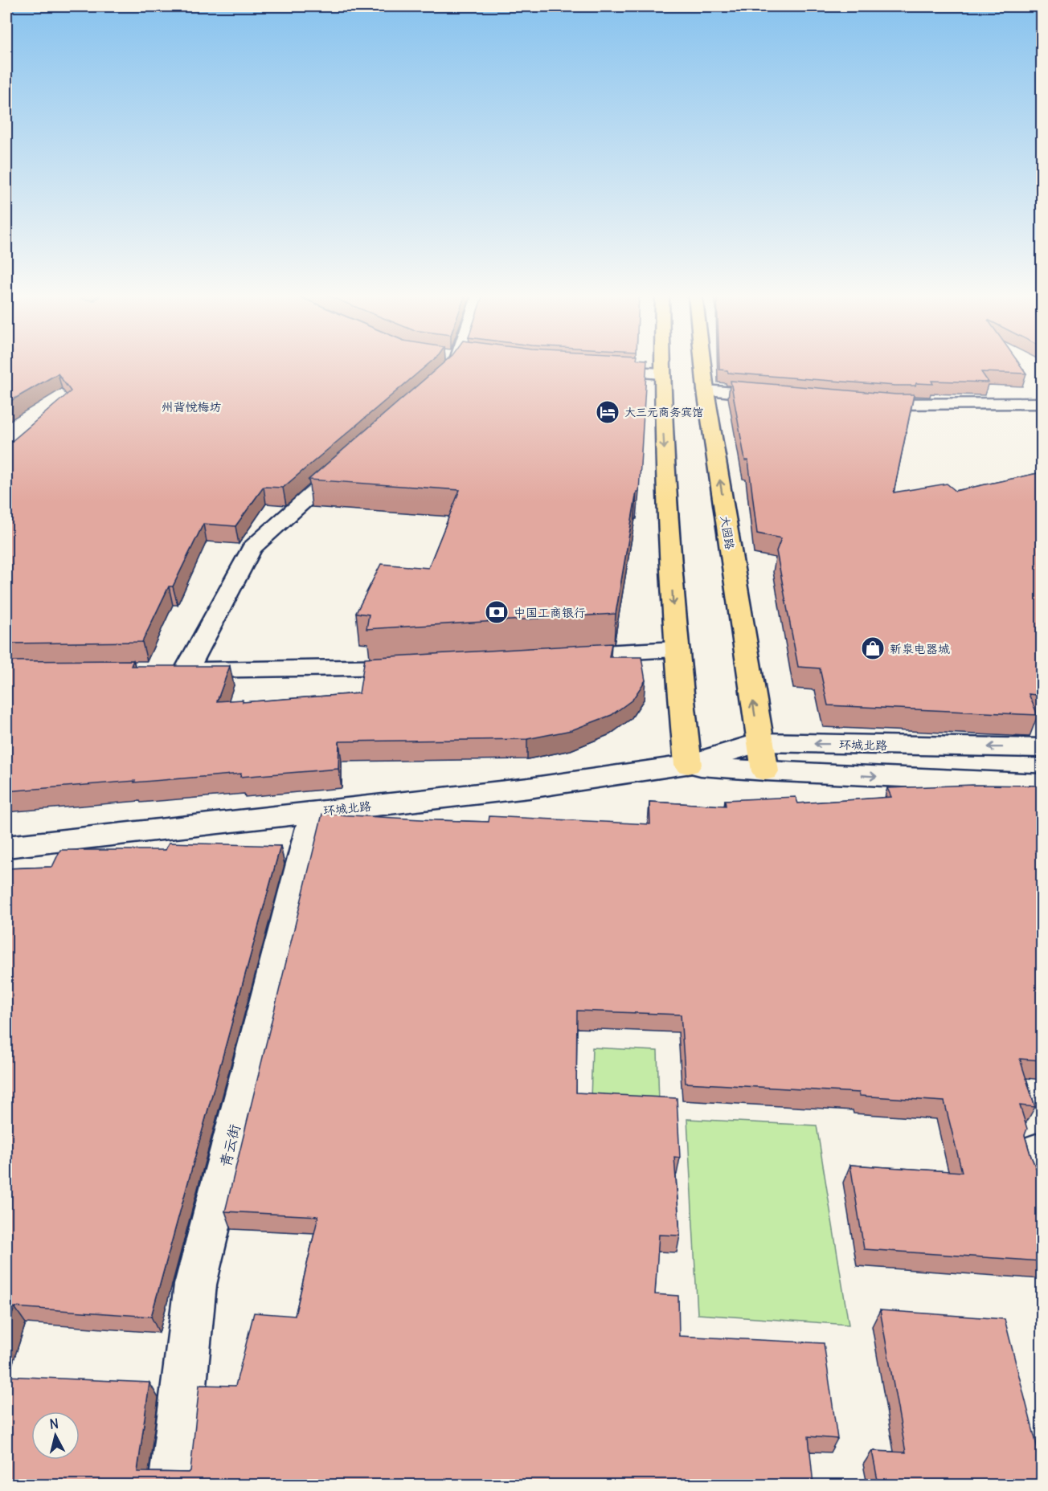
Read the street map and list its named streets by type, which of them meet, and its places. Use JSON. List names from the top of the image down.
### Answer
{
  "streets": {
    "main road": ["大园路"],
    "street": ["环城北路", "青云街"]
  },
  "crossings": [
    ["大园路", "环城北路"],
    ["环城北路", "青云街"]
  ],
  "districts": ["州背悦梅坊"],
  "places": {
    "hotel": ["大三元商务宾馆"],
    "bank": ["中国工商银行"],
    "shop": ["新泉电器城"]
  },
  "north": "top"
}
